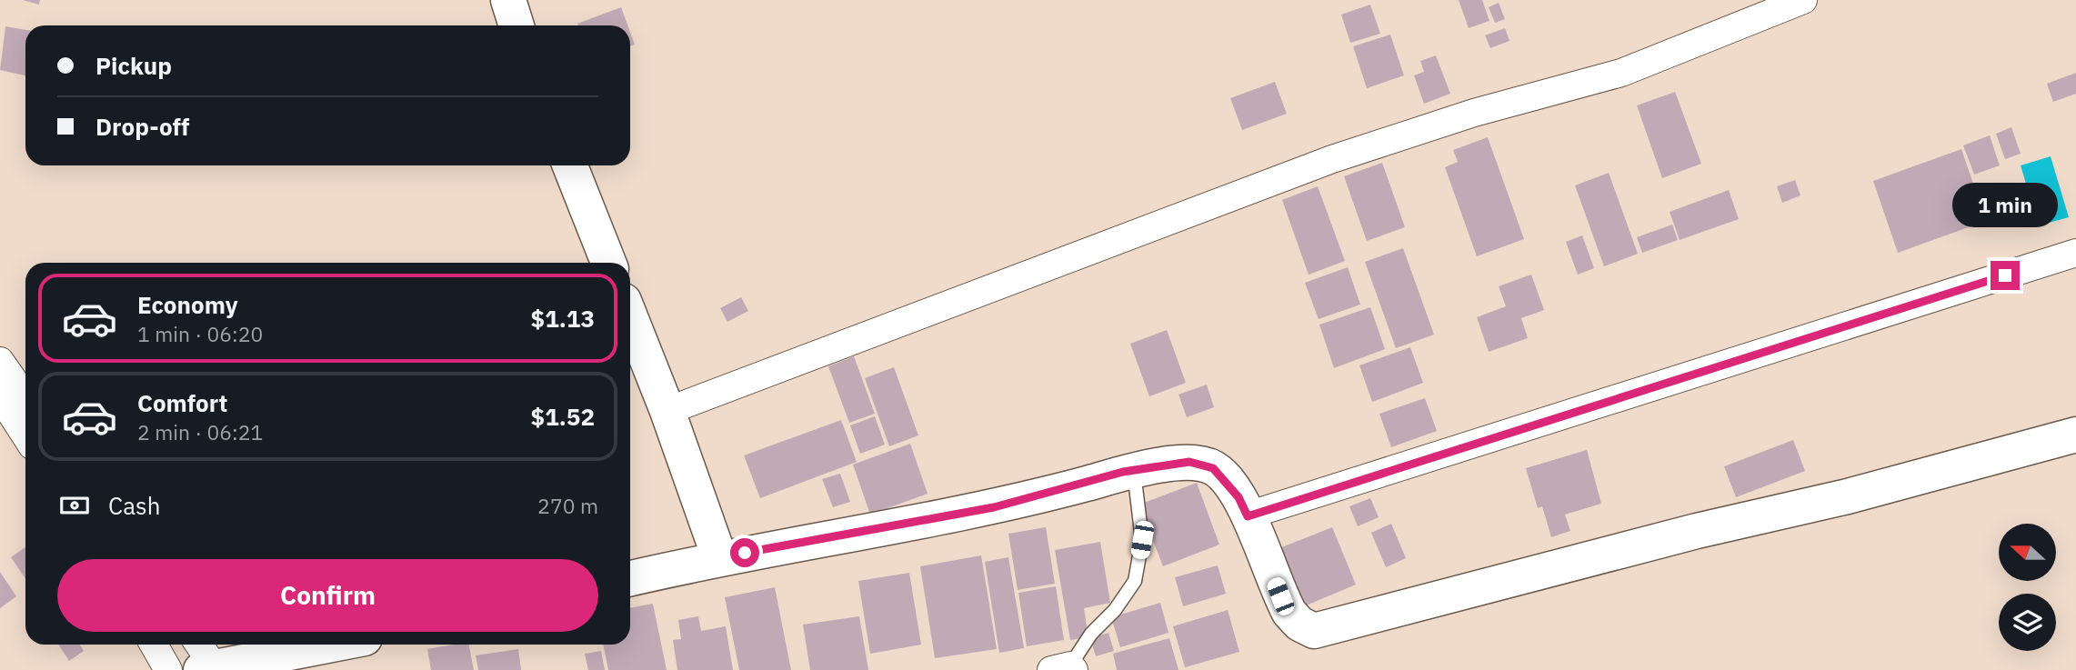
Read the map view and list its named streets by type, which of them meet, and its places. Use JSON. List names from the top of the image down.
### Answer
{
  "north": "left",
  "page": {
    "banner": ["Pickup", "Drop-off"],
    "bubble": "1 min",
    "list": [
      {
        "name": "Economy",
        "note": "1 min · 06:20",
        "value": "$1.13"
      },
      {
        "name": "Comfort",
        "note": "2 min · 06:21",
        "value": "$1.52"
      }
    ],
    "pay": ["Cash", "270 m"],
    "buttons": "Confirm"
  }
}
